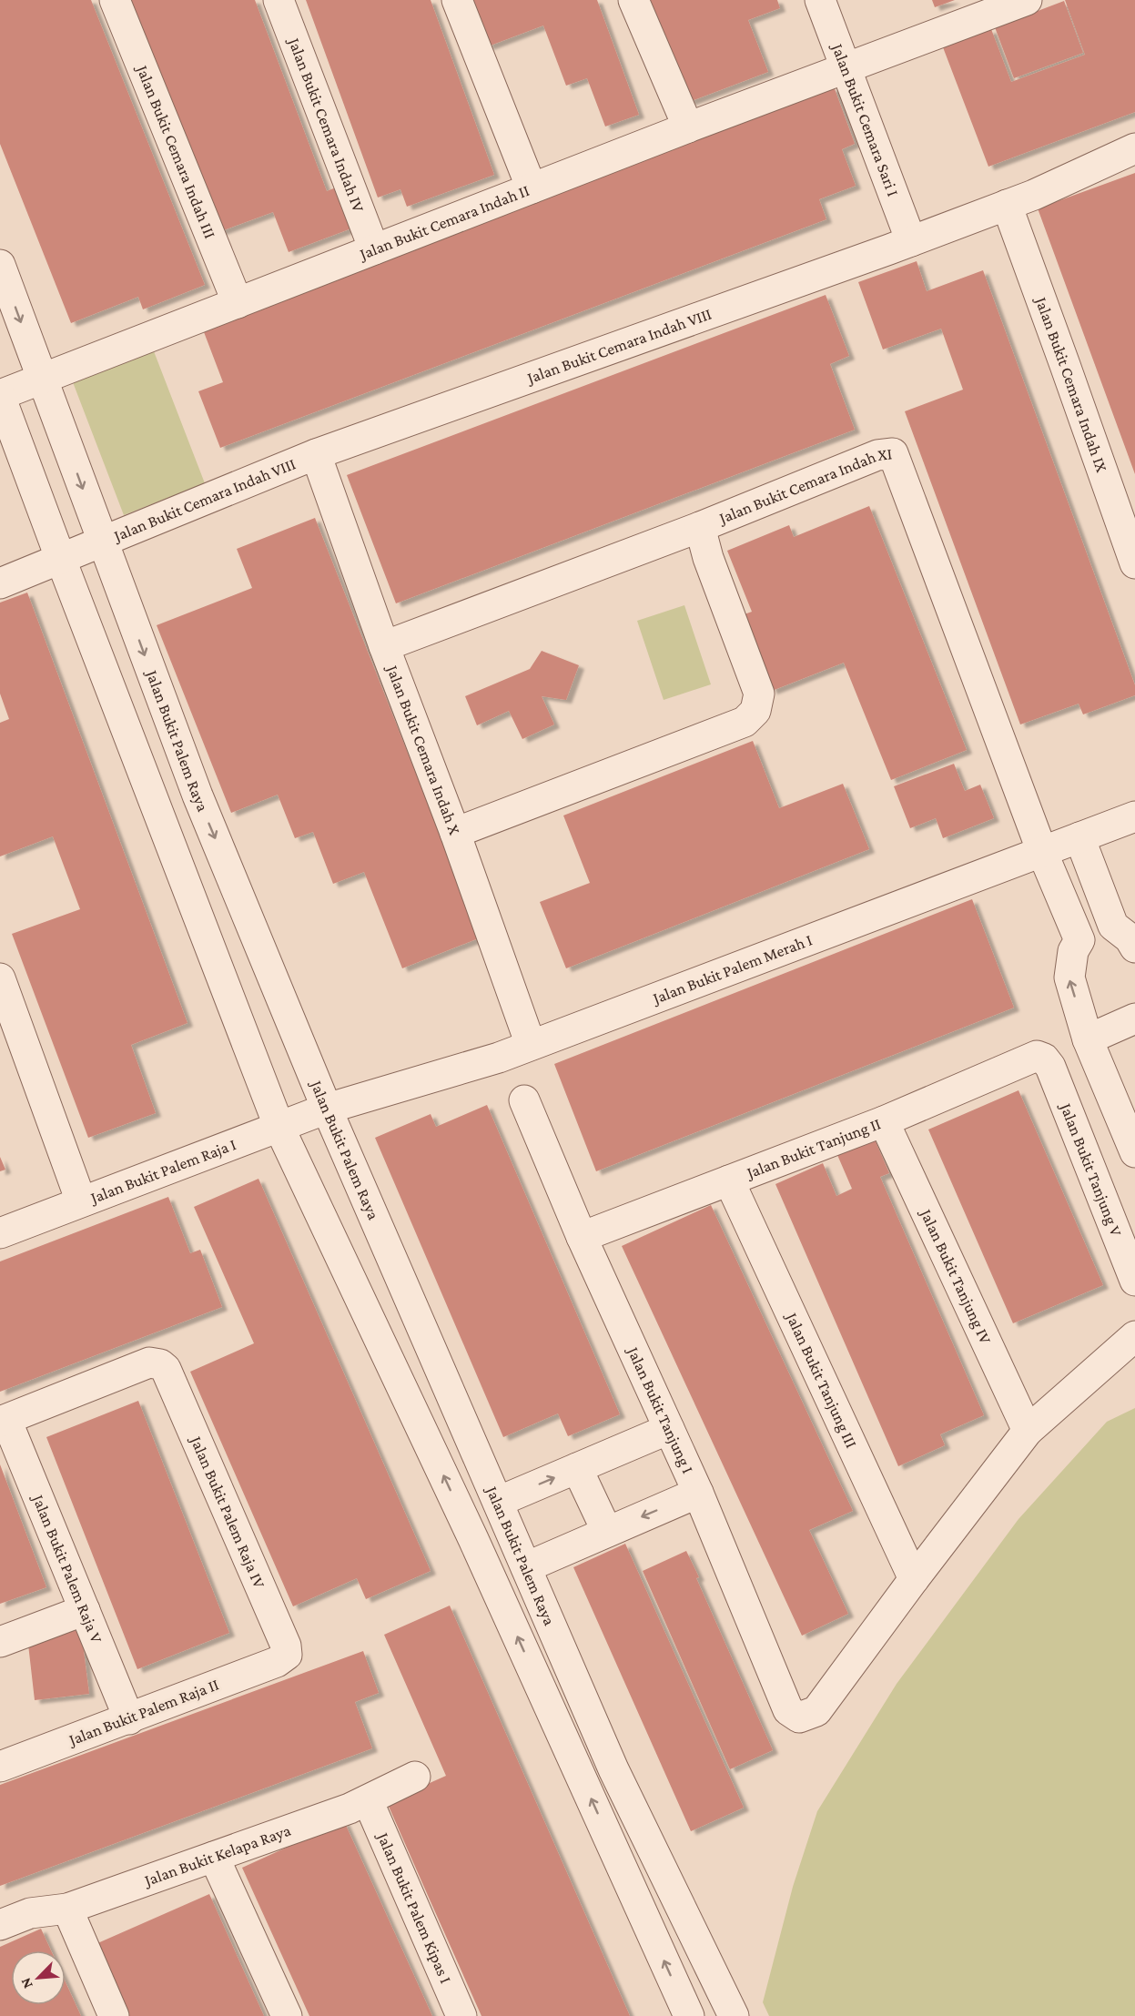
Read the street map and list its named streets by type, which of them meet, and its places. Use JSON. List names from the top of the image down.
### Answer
{
  "streets": {
    "street": [
      "Jalan Bukit Cemara Sari I",
      "Jalan Bukit Cemara Indah IV",
      "Jalan Bukit Cemara Indah III",
      "Jalan Bukit Cemara Indah II",
      "Jalan Bukit Cemara Indah VIII",
      "Jalan Bukit Cemara Indah IX",
      "Jalan Bukit Cemara Indah XI",
      "Jalan Bukit Palem Raya",
      "Jalan Bukit Cemara Indah X",
      "Jalan Bukit Palem Merah I",
      "Jalan Bukit Tanjung II",
      "Jalan Bukit Tanjung V",
      "Jalan Bukit Palem Raja I",
      "Jalan Bukit Tanjung IV",
      "Jalan Bukit Tanjung III",
      "Jalan Bukit Tanjung I",
      "Jalan Bukit Palem Raja IV",
      "Jalan Bukit Palem Raja V",
      "Jalan Bukit Palem Raja II",
      "Jalan Bukit Kelapa Raya",
      "Jalan Bukit Palem Kipas I"
    ]
  },
  "crossings": [
    ["Jalan Bukit Cemara Sari I", "Jalan Bukit Cemara Indah II"],
    ["Jalan Bukit Cemara Sari I", "Jalan Bukit Cemara Indah VIII"],
    ["Jalan Bukit Cemara Indah IV", "Jalan Bukit Cemara Indah II"],
    ["Jalan Bukit Cemara Indah III", "Jalan Bukit Cemara Indah II"],
    ["Jalan Bukit Cemara Indah II", "Jalan Bukit Palem Raya"],
    ["Jalan Bukit Cemara Indah VIII", "Jalan Bukit Cemara Indah IX"],
    ["Jalan Bukit Cemara Indah VIII", "Jalan Bukit Palem Raya"],
    ["Jalan Bukit Cemara Indah VIII", "Jalan Bukit Cemara Indah X"],
    ["Jalan Bukit Cemara Indah XI", "Jalan Bukit Cemara Indah X"],
    ["Jalan Bukit Cemara Indah XI", "Jalan Bukit Palem Merah I"],
    ["Jalan Bukit Palem Raya", "Jalan Bukit Palem Merah I"],
    ["Jalan Bukit Palem Raya", "Jalan Bukit Palem Raja I"],
    ["Jalan Bukit Cemara Indah X", "Jalan Bukit Palem Merah I"],
    ["Jalan Bukit Palem Merah I", "Jalan Bukit Palem Raja I"],
    ["Jalan Bukit Tanjung II", "Jalan Bukit Tanjung V"],
    ["Jalan Bukit Tanjung II", "Jalan Bukit Tanjung IV"],
    ["Jalan Bukit Tanjung II", "Jalan Bukit Tanjung III"],
    ["Jalan Bukit Tanjung II", "Jalan Bukit Tanjung I"],
    ["Jalan Bukit Tanjung III", "Jalan Bukit Tanjung I"],
    ["Jalan Bukit Palem Raja IV", "Jalan Bukit Palem Raja V"],
    ["Jalan Bukit Palem Raja IV", "Jalan Bukit Palem Raja II"],
    ["Jalan Bukit Palem Raja V", "Jalan Bukit Palem Raja II"],
    ["Jalan Bukit Kelapa Raya", "Jalan Bukit Palem Kipas I"]
  ],
  "north": "bottom left"
}
